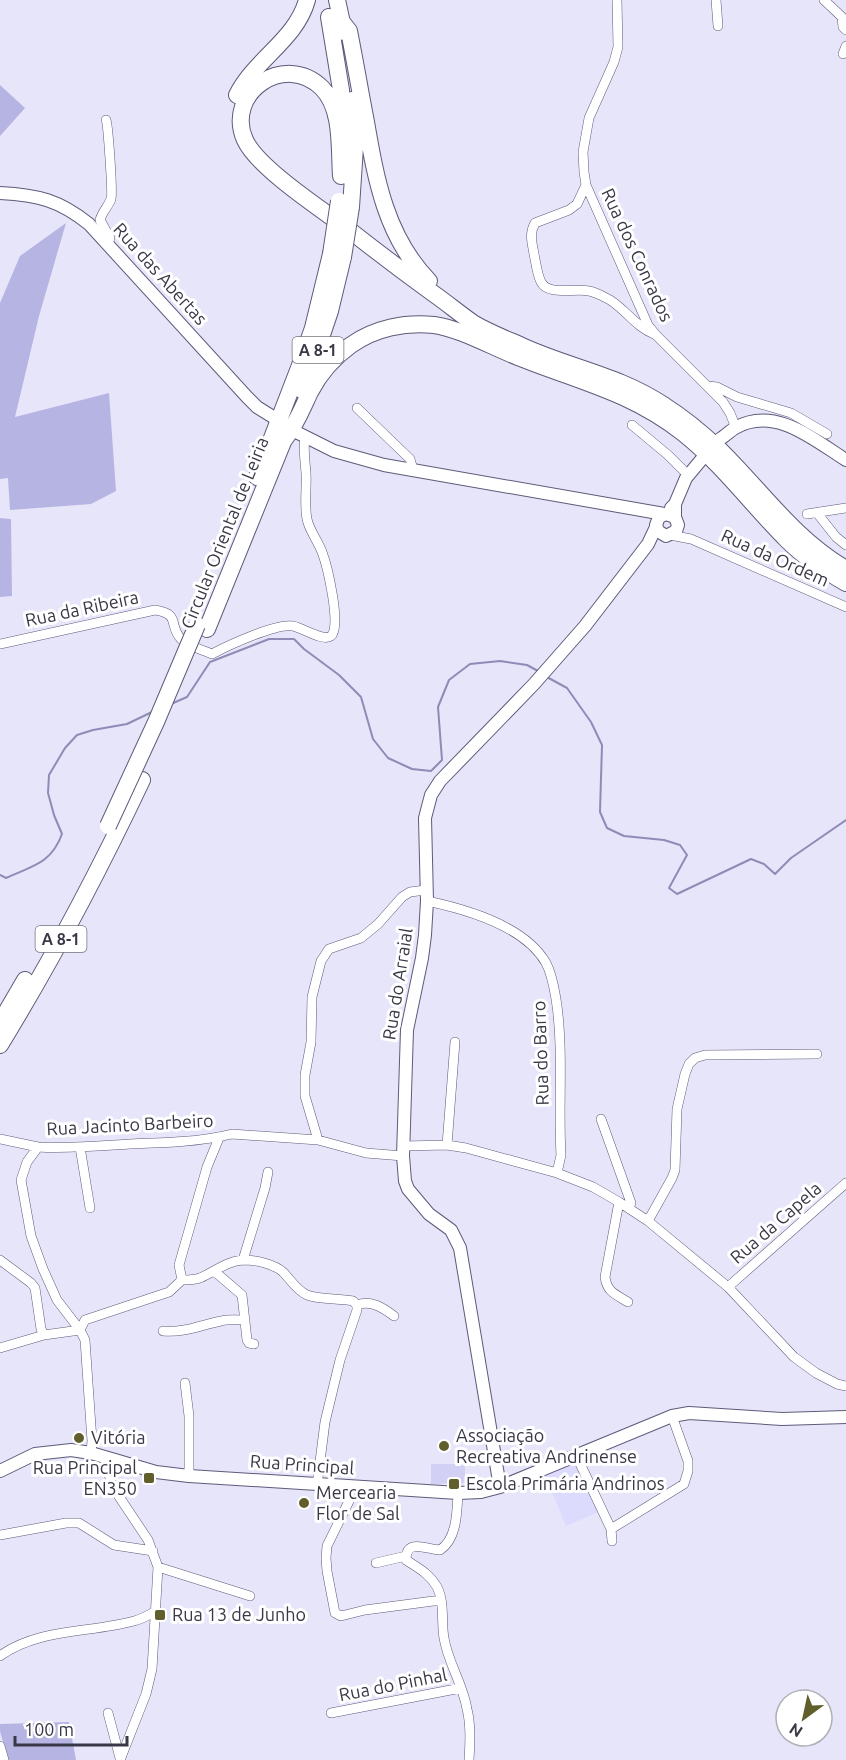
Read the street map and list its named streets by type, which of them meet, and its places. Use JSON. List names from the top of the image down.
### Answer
{
  "streets": {
    "highway": ["A 8-1", "Circular Oriental de Leiria"],
    "street": [
      "Rua dos Conrados",
      "Rua das Abertas",
      "Rua da Ordem",
      "Rua da Ribeira",
      "Rua do Arraial",
      "Rua do Barro",
      "Rua Jacinto Barbeiro",
      "Rua da Capela",
      "Rua Principal",
      "Rua do Pinhal"
    ]
  },
  "crossings": [
    ["Circular Oriental de Leiria", "Rua da Ribeira"],
    ["Rua da Ordem", "Rua do Arraial"],
    ["Rua do Arraial", "Rua do Barro"],
    ["Rua do Arraial", "Rua Jacinto Barbeiro"],
    ["Rua do Arraial", "Rua Principal"],
    ["Rua do Barro", "Rua Jacinto Barbeiro"],
    ["Rua Jacinto Barbeiro", "Rua da Capela"],
    ["Rua Jacinto Barbeiro", "Rua Principal"]
  ],
  "places": {
    "other": ["Vitória", "Associação Recreativa Andrinense", "Mercearia Flor de Sal"],
    "transit": ["Rua Principal EN350", "Escola Primária Andrinos", "Rua 13 de Junho"]
  },
  "scale_bar": "100 m",
  "north": "bottom left"
}
